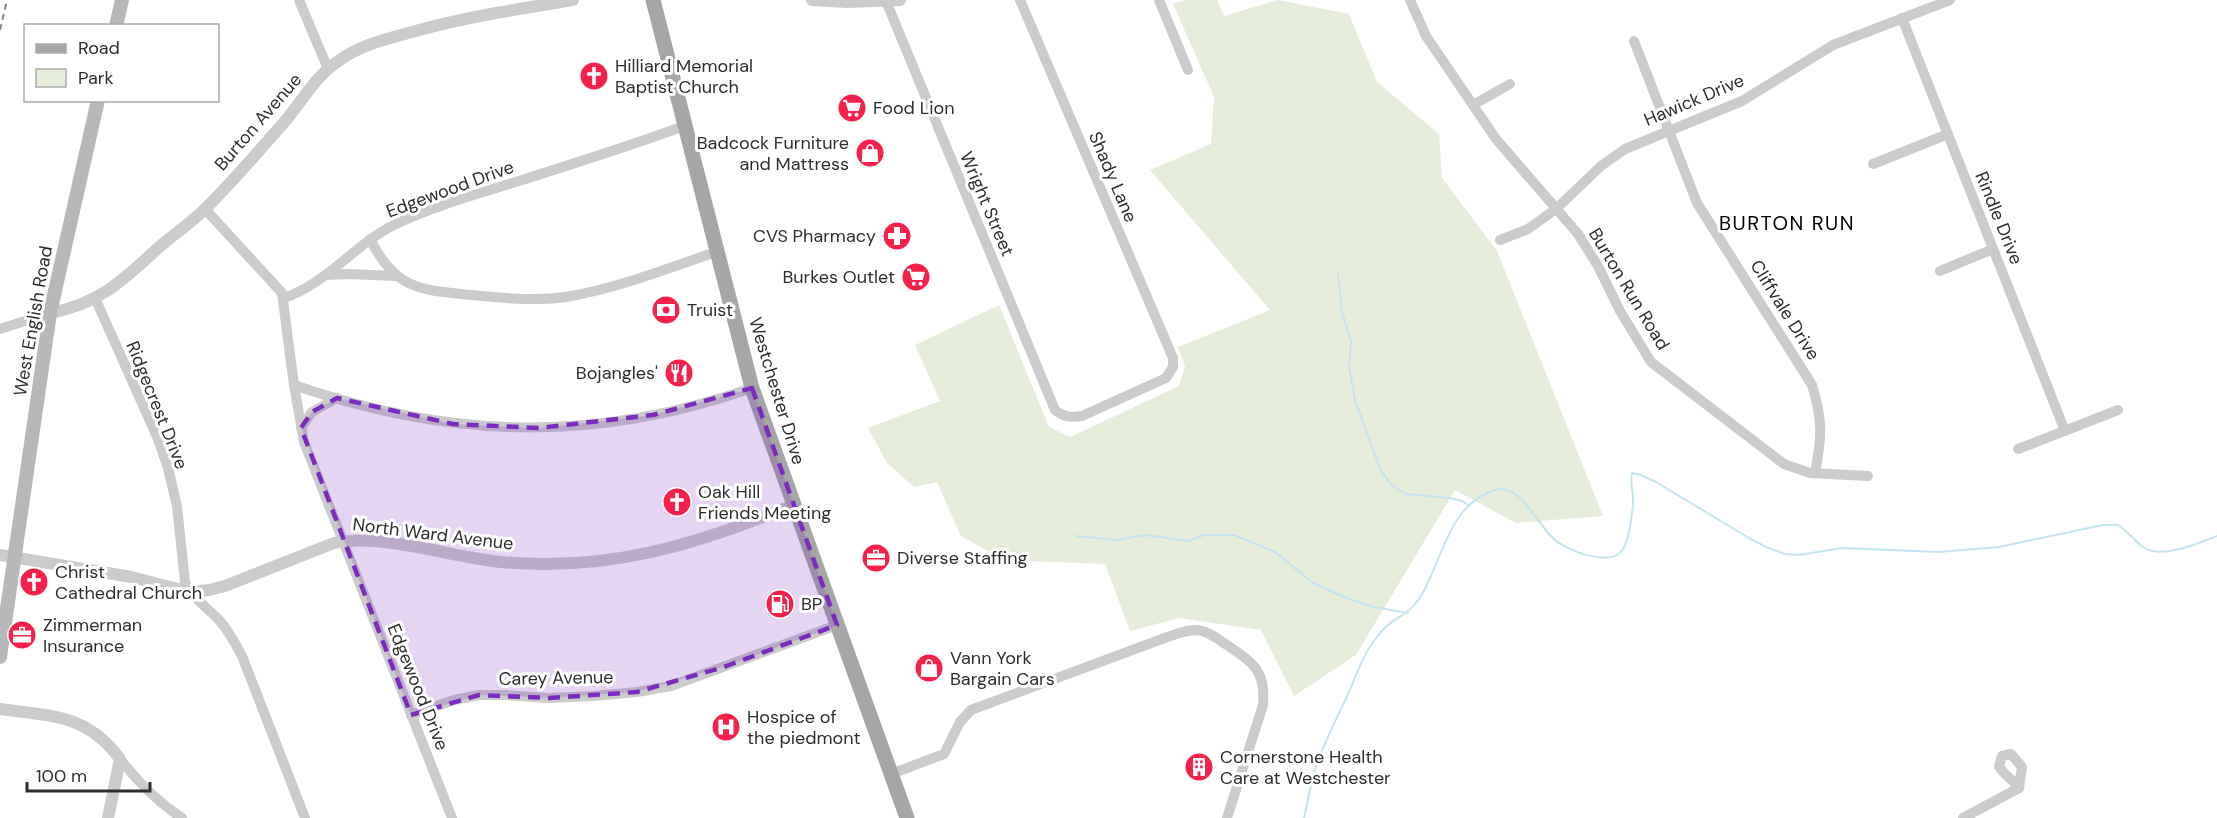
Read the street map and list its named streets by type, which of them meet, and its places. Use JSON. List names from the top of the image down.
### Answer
{
  "streets": {
    "main road": ["West English Road", "Westchester Drive"],
    "street": [
      "Hawick Drive",
      "Burton Avenue",
      "Shady Lane",
      "Edgewood Drive",
      "Wright Street",
      "Rindle Drive",
      "Burton Run Road",
      "Cliffvale Drive",
      "Ridgecrest Drive",
      "North Ward Avenue",
      "Carey Avenue"
    ]
  },
  "crossings": [
    ["Hawick Drive", "Rindle Drive"],
    ["Hawick Drive", "Burton Run Road"],
    ["Hawick Drive", "Cliffvale Drive"],
    ["Burton Avenue", "West English Road"],
    ["Burton Avenue", "Ridgecrest Drive"],
    ["Shady Lane", "Wright Street"],
    ["Edgewood Drive", "Westchester Drive"],
    ["Edgewood Drive", "North Ward Avenue"],
    ["Edgewood Drive", "Carey Avenue"],
    ["Burton Run Road", "Cliffvale Drive"],
    ["West English Road", "North Ward Avenue"],
    ["Westchester Drive", "North Ward Avenue"],
    ["Westchester Drive", "Carey Avenue"],
    ["Ridgecrest Drive", "North Ward Avenue"]
  ],
  "districts": ["BURTON RUN"],
  "places": {
    "church": ["Hilliard Memorial Baptist Church", "Oak Hill Friends Meeting", "Christ Cathedral Church"],
    "supermarket": ["Food Lion", "Burkes Outlet"],
    "shop": ["Badcock Furniture and Mattress", "Vann York Bargain Cars"],
    "pharmacy": ["CVS Pharmacy"],
    "bank": ["Truist"],
    "restaurant": ["Bojangles'"],
    "office": ["Diverse Staffing", "Zimmerman Insurance"],
    "fuel station": ["BP"],
    "hospital": ["Hospice of the piedmont"],
    "building": ["Cornerstone Health Care at Westchester"]
  },
  "legend": ["Road", "Park"],
  "scale_bar": "100 m"
}
